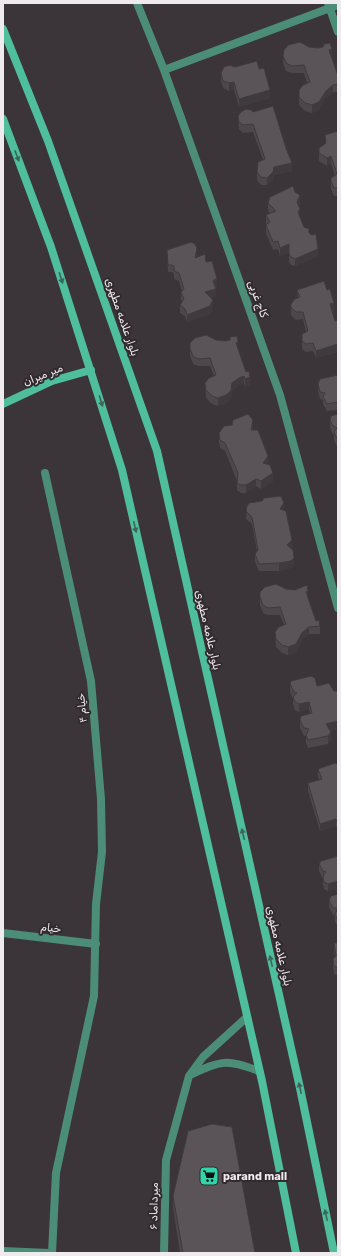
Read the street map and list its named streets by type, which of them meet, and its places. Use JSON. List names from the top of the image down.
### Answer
{
  "streets": {
    "main road": ["بلوار علامه مطهری", "میر میران"],
    "street": [
      "کاج غربی",
      "خیام ۴",
      "خیام",
      "میرداماد ۶"
    ]
  },
  "crossings": [
    ["خیام ۴", "خیام"]
  ],
  "places": {
    "supermarket": ["parand mall"]
  }
}
